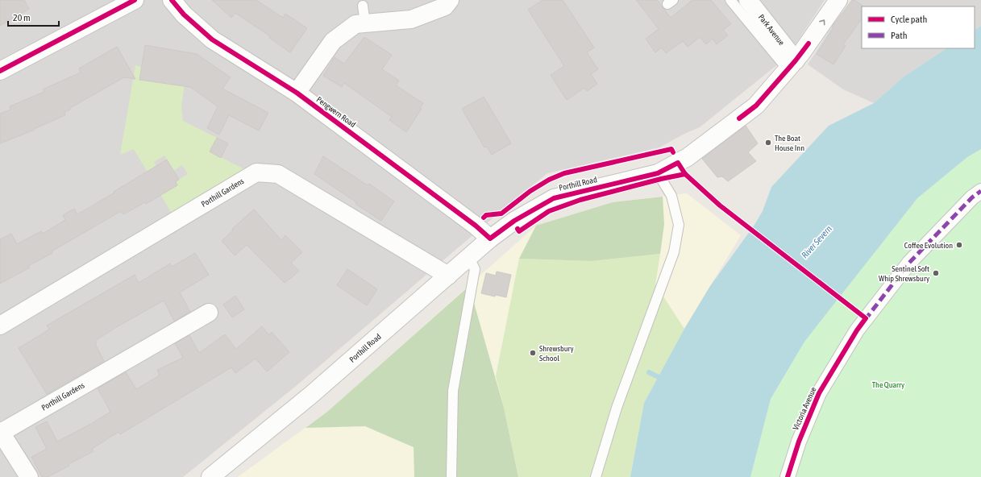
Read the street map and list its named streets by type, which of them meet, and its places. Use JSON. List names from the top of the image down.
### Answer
{
  "streets": {
    "street": [
      "Park Avenue",
      "Pengwern Road",
      "Porthill Road",
      "Porthill Gardens",
      "Victoria Avenue"
    ]
  },
  "crossings": [
    ["Park Avenue", "Porthill Road"],
    ["Pengwern Road", "Porthill Road"],
    ["Porthill Road", "Porthill Gardens"]
  ],
  "water": ["River Severn"],
  "parks": ["The Quarry"],
  "places": [
    "The Boat House Inn",
    "Coffee Evolution",
    "Sentinel Soft Whip Shrewsbury",
    "Shrewsbury School"
  ],
  "legend": ["Cycle path", "Path"],
  "scale_bar": "20 m"
}
